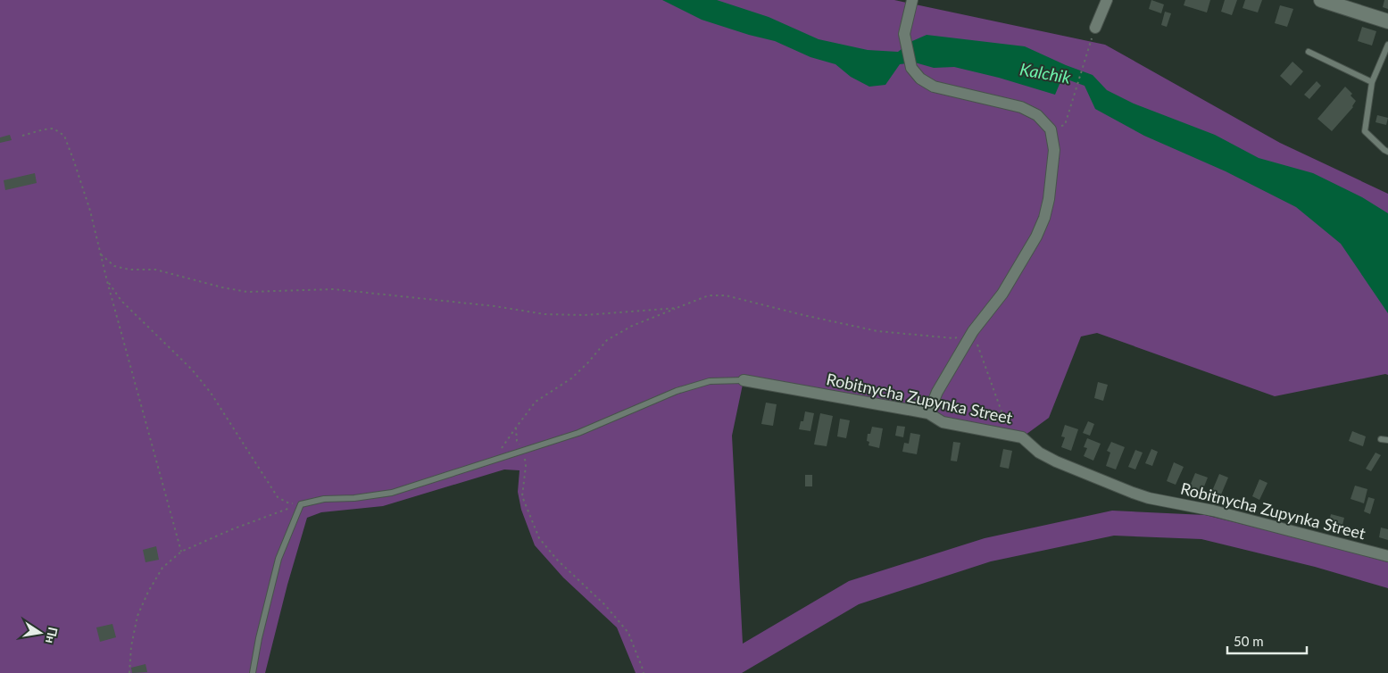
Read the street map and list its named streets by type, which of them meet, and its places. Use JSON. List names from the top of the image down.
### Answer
{
  "streets": {
    "street": ["Robitnycha Zupynka Street"]
  },
  "water": ["Kalchik"],
  "scale_bar": "50 m",
  "north": "right"
}
